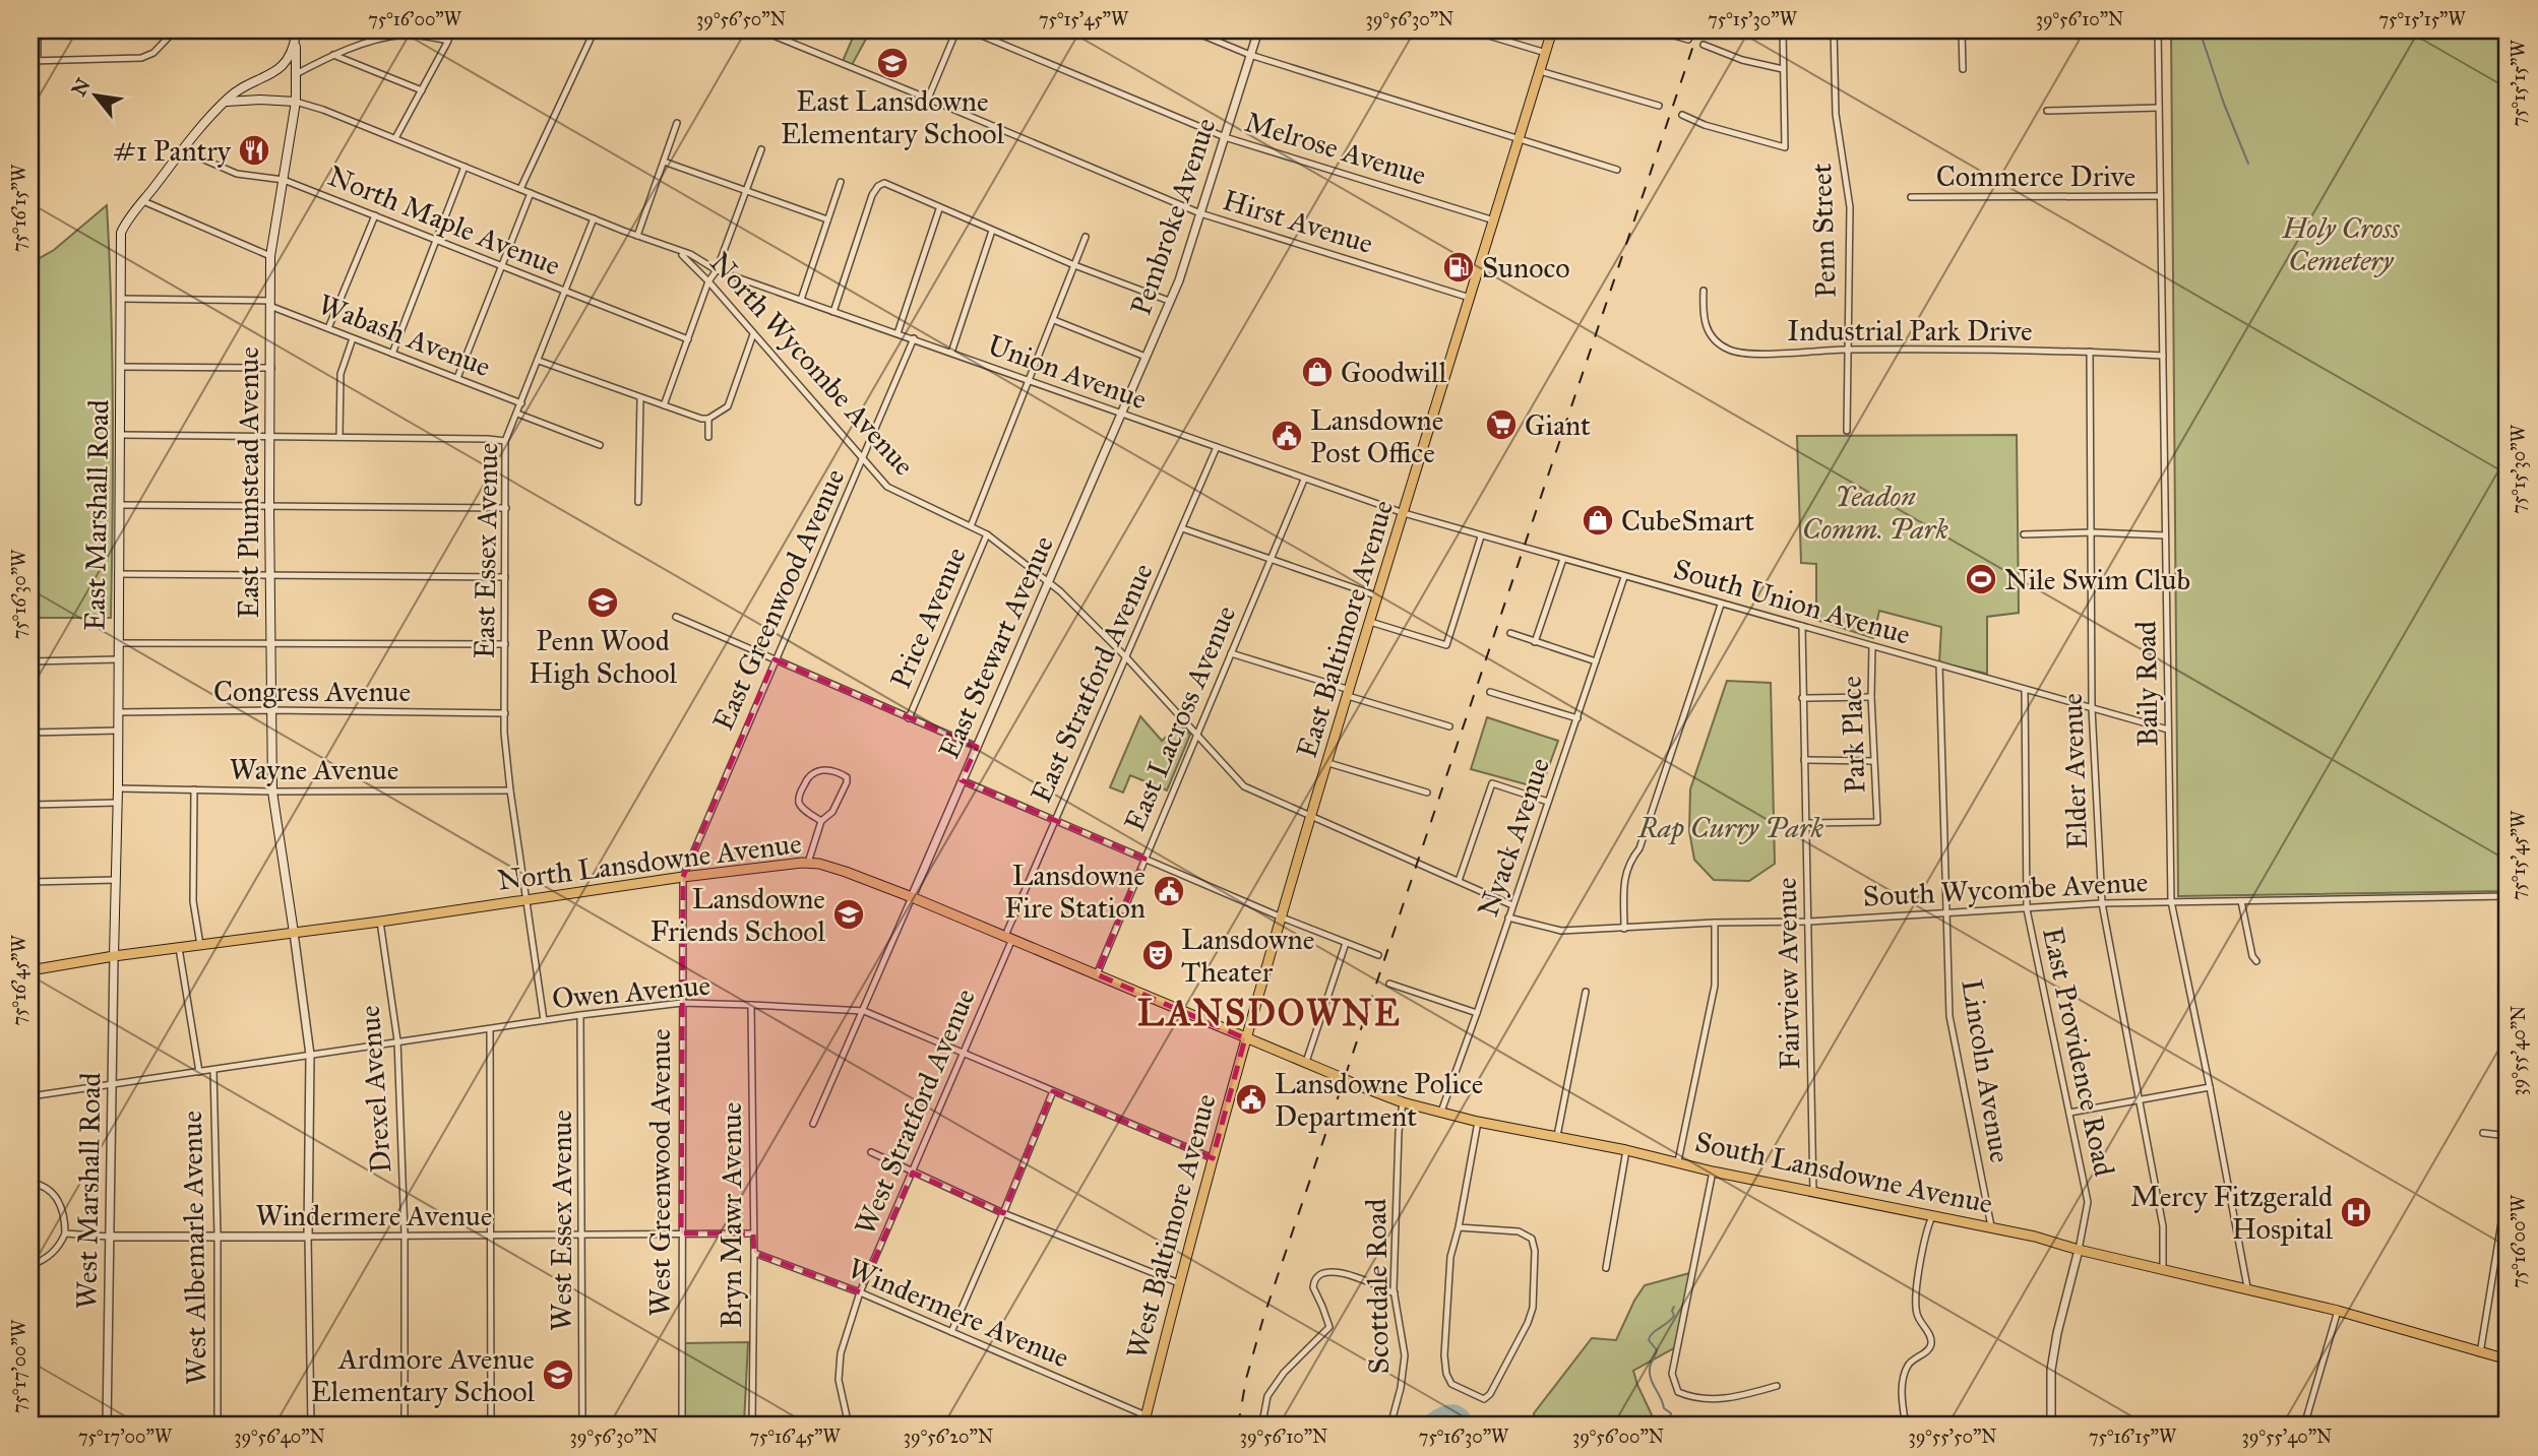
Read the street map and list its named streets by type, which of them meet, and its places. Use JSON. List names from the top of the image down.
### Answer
{
  "streets": {
    "main road": [
      "East Plumstead Avenue",
      "East Marshall Road",
      "East Baltimore Avenue",
      "North Lansdowne Avenue",
      "South Lansdowne Avenue",
      "West Baltimore Avenue"
    ],
    "street": [
      "Melrose Avenue",
      "Commerce Drive",
      "Pembroke Avenue",
      "North Maple Avenue",
      "Hirst Avenue",
      "Penn Street",
      "Industrial Park Drive",
      "Wabash Avenue",
      "North Wycombe Avenue",
      "Union Avenue",
      "East Essex Avenue",
      "East Greenwood Avenue",
      "South Union Avenue",
      "Price Avenue",
      "East Stewart Avenue",
      "East Stratford Avenue",
      "Baily Road",
      "Congress Avenue",
      "East Lacross Avenue",
      "Park Place",
      "Wayne Avenue",
      "Elder Avenue",
      "Nyack Avenue",
      "South Wycombe Avenue",
      "Fairview Avenue",
      "Owen Avenue",
      "East Providence Road",
      "Lincoln Avenue",
      "Drexel Avenue",
      "West Stratford Avenue",
      "West Greenwood Avenue",
      "West Marshall Road",
      "Windermere Avenue",
      "Bryn Mawr Avenue",
      "West Essex Avenue",
      "West Albemarle Avenue",
      "Scottdale Road"
    ]
  },
  "crossings": [
    ["Melrose Avenue", "Pembroke Avenue"],
    ["Melrose Avenue", "East Baltimore Avenue"],
    ["Commerce Drive", "Baily Road"],
    ["Pembroke Avenue", "Hirst Avenue"],
    ["Pembroke Avenue", "Union Avenue"],
    ["Pembroke Avenue", "East Stewart Avenue"],
    ["North Maple Avenue", "East Plumstead Avenue"],
    ["North Maple Avenue", "East Marshall Road"],
    ["North Maple Avenue", "East Essex Avenue"],
    ["Hirst Avenue", "East Baltimore Avenue"],
    ["Penn Street", "Industrial Park Drive"],
    ["Industrial Park Drive", "Baily Road"],
    ["Industrial Park Drive", "Elder Avenue"],
    ["Wabash Avenue", "East Plumstead Avenue"],
    ["Wabash Avenue", "East Essex Avenue"],
    ["North Wycombe Avenue", "Union Avenue"],
    ["North Wycombe Avenue", "East Plumstead Avenue"],
    ["North Wycombe Avenue", "East Essex Avenue"],
    ["North Wycombe Avenue", "East Greenwood Avenue"],
    ["North Wycombe Avenue", "Price Avenue"],
    ["North Wycombe Avenue", "East Baltimore Avenue"],
    ["North Wycombe Avenue", "East Stewart Avenue"],
    ["North Wycombe Avenue", "East Stratford Avenue"],
    ["North Wycombe Avenue", "East Lacross Avenue"],
    ["Union Avenue", "East Greenwood Avenue"],
    ["Union Avenue", "South Union Avenue"],
    ["Union Avenue", "East Baltimore Avenue"],
    ["Union Avenue", "East Stewart Avenue"],
    ["Union Avenue", "East Stratford Avenue"],
    ["Union Avenue", "East Lacross Avenue"],
    ["East Plumstead Avenue", "East Marshall Road"],
    ["East Plumstead Avenue", "Congress Avenue"],
    ["East Plumstead Avenue", "Wayne Avenue"],
    ["East Plumstead Avenue", "North Lansdowne Avenue"],
    ["East Marshall Road", "Congress Avenue"],
    ["East Marshall Road", "Wayne Avenue"],
    ["East Marshall Road", "North Lansdowne Avenue"],
    ["East Marshall Road", "West Marshall Road"],
    ["East Essex Avenue", "Congress Avenue"],
    ["East Essex Avenue", "Wayne Avenue"],
    ["East Essex Avenue", "North Lansdowne Avenue"],
    ["East Greenwood Avenue", "North Lansdowne Avenue"],
    ["East Greenwood Avenue", "West Greenwood Avenue"],
    ["South Union Avenue", "East Baltimore Avenue"],
    ["South Union Avenue", "Baily Road"],
    ["South Union Avenue", "Park Place"],
    ["South Union Avenue", "Elder Avenue"],
    ["South Union Avenue", "Nyack Avenue"],
    ["South Union Avenue", "Fairview Avenue"],
    ["South Union Avenue", "East Providence Road"],
    ["South Union Avenue", "Lincoln Avenue"],
    ["East Baltimore Avenue", "North Lansdowne Avenue"],
    ["East Baltimore Avenue", "South Lansdowne Avenue"],
    ["East Baltimore Avenue", "West Baltimore Avenue"],
    ["East Stewart Avenue", "North Lansdowne Avenue"],
    ["East Stratford Avenue", "North Lansdowne Avenue"],
    ["East Stratford Avenue", "West Stratford Avenue"],
    ["Baily Road", "South Wycombe Avenue"],
    ["Baily Road", "South Lansdowne Avenue"],
    ["East Lacross Avenue", "North Lansdowne Avenue"],
    ["Park Place", "Fairview Avenue"],
    ["Elder Avenue", "South Wycombe Avenue"],
    ["Elder Avenue", "South Lansdowne Avenue"],
    ["Nyack Avenue", "South Wycombe Avenue"],
    ["Nyack Avenue", "South Lansdowne Avenue"],
    ["North Lansdowne Avenue", "Drexel Avenue"],
    ["North Lansdowne Avenue", "West Stratford Avenue"],
    ["North Lansdowne Avenue", "West Greenwood Avenue"],
    ["North Lansdowne Avenue", "South Lansdowne Avenue"],
    ["North Lansdowne Avenue", "West Marshall Road"],
    ["North Lansdowne Avenue", "West Baltimore Avenue"],
    ["North Lansdowne Avenue", "West Albemarle Avenue"],
    ["South Wycombe Avenue", "Fairview Avenue"],
    ["South Wycombe Avenue", "East Providence Road"],
    ["South Wycombe Avenue", "Lincoln Avenue"],
    ["Fairview Avenue", "South Lansdowne Avenue"],
    ["Owen Avenue", "Drexel Avenue"],
    ["Owen Avenue", "West Stratford Avenue"],
    ["Owen Avenue", "West Greenwood Avenue"],
    ["Owen Avenue", "West Marshall Road"],
    ["Owen Avenue", "Bryn Mawr Avenue"],
    ["Owen Avenue", "West Essex Avenue"],
    ["Owen Avenue", "West Baltimore Avenue"],
    ["Owen Avenue", "West Albemarle Avenue"],
    ["East Providence Road", "South Lansdowne Avenue"],
    ["Lincoln Avenue", "South Lansdowne Avenue"],
    ["Drexel Avenue", "Windermere Avenue"],
    ["West Stratford Avenue", "Windermere Avenue"],
    ["West Greenwood Avenue", "Windermere Avenue"],
    ["South Lansdowne Avenue", "West Baltimore Avenue"],
    ["South Lansdowne Avenue", "Scottdale Road"],
    ["West Marshall Road", "Windermere Avenue"],
    ["Windermere Avenue", "Bryn Mawr Avenue"],
    ["Windermere Avenue", "West Essex Avenue"],
    ["Windermere Avenue", "West Baltimore Avenue"],
    ["Windermere Avenue", "West Albemarle Avenue"]
  ],
  "districts": ["LANSDOWNE"],
  "parks": ["Holy Cross Cemetery", "Yeadon Comm. Park", "Rap Curry Park"],
  "places": {
    "school or university": [
      "East Lansdowne Elementary School",
      "Penn Wood High School",
      "Lansdowne Friends School",
      "Ardmore Avenue Elementary School"
    ],
    "restaurant": ["#1 Pantry"],
    "fuel station": ["Sunoco"],
    "shop": ["Goodwill", "CubeSmart"],
    "supermarket": ["Giant"],
    "public building": ["Lansdowne Post Office", "Lansdowne Fire Station", "Lansdowne Police Department"],
    "sports": ["Nile Swim Club"],
    "theatre": ["Lansdowne Theater"],
    "hospital": ["Mercy Fitzgerald Hospital"]
  },
  "north": "top left",
  "coordinates": [
    "75°16'00\"W",
    "39°56'50\"N",
    "75°15'45\"W",
    "39°56'30\"N",
    "75°15'30\"W",
    "39°56'10\"N",
    "75°15'15\"W",
    "75°16'15\"W",
    "75°16'30\"W",
    "75°16'45\"W",
    "39°55'40\"N",
    "75°17'00\"W",
    "39°56'40\"N",
    "39°56'20\"N",
    "39°56'00\"N",
    "39°55'50\"N"
  ]
}
